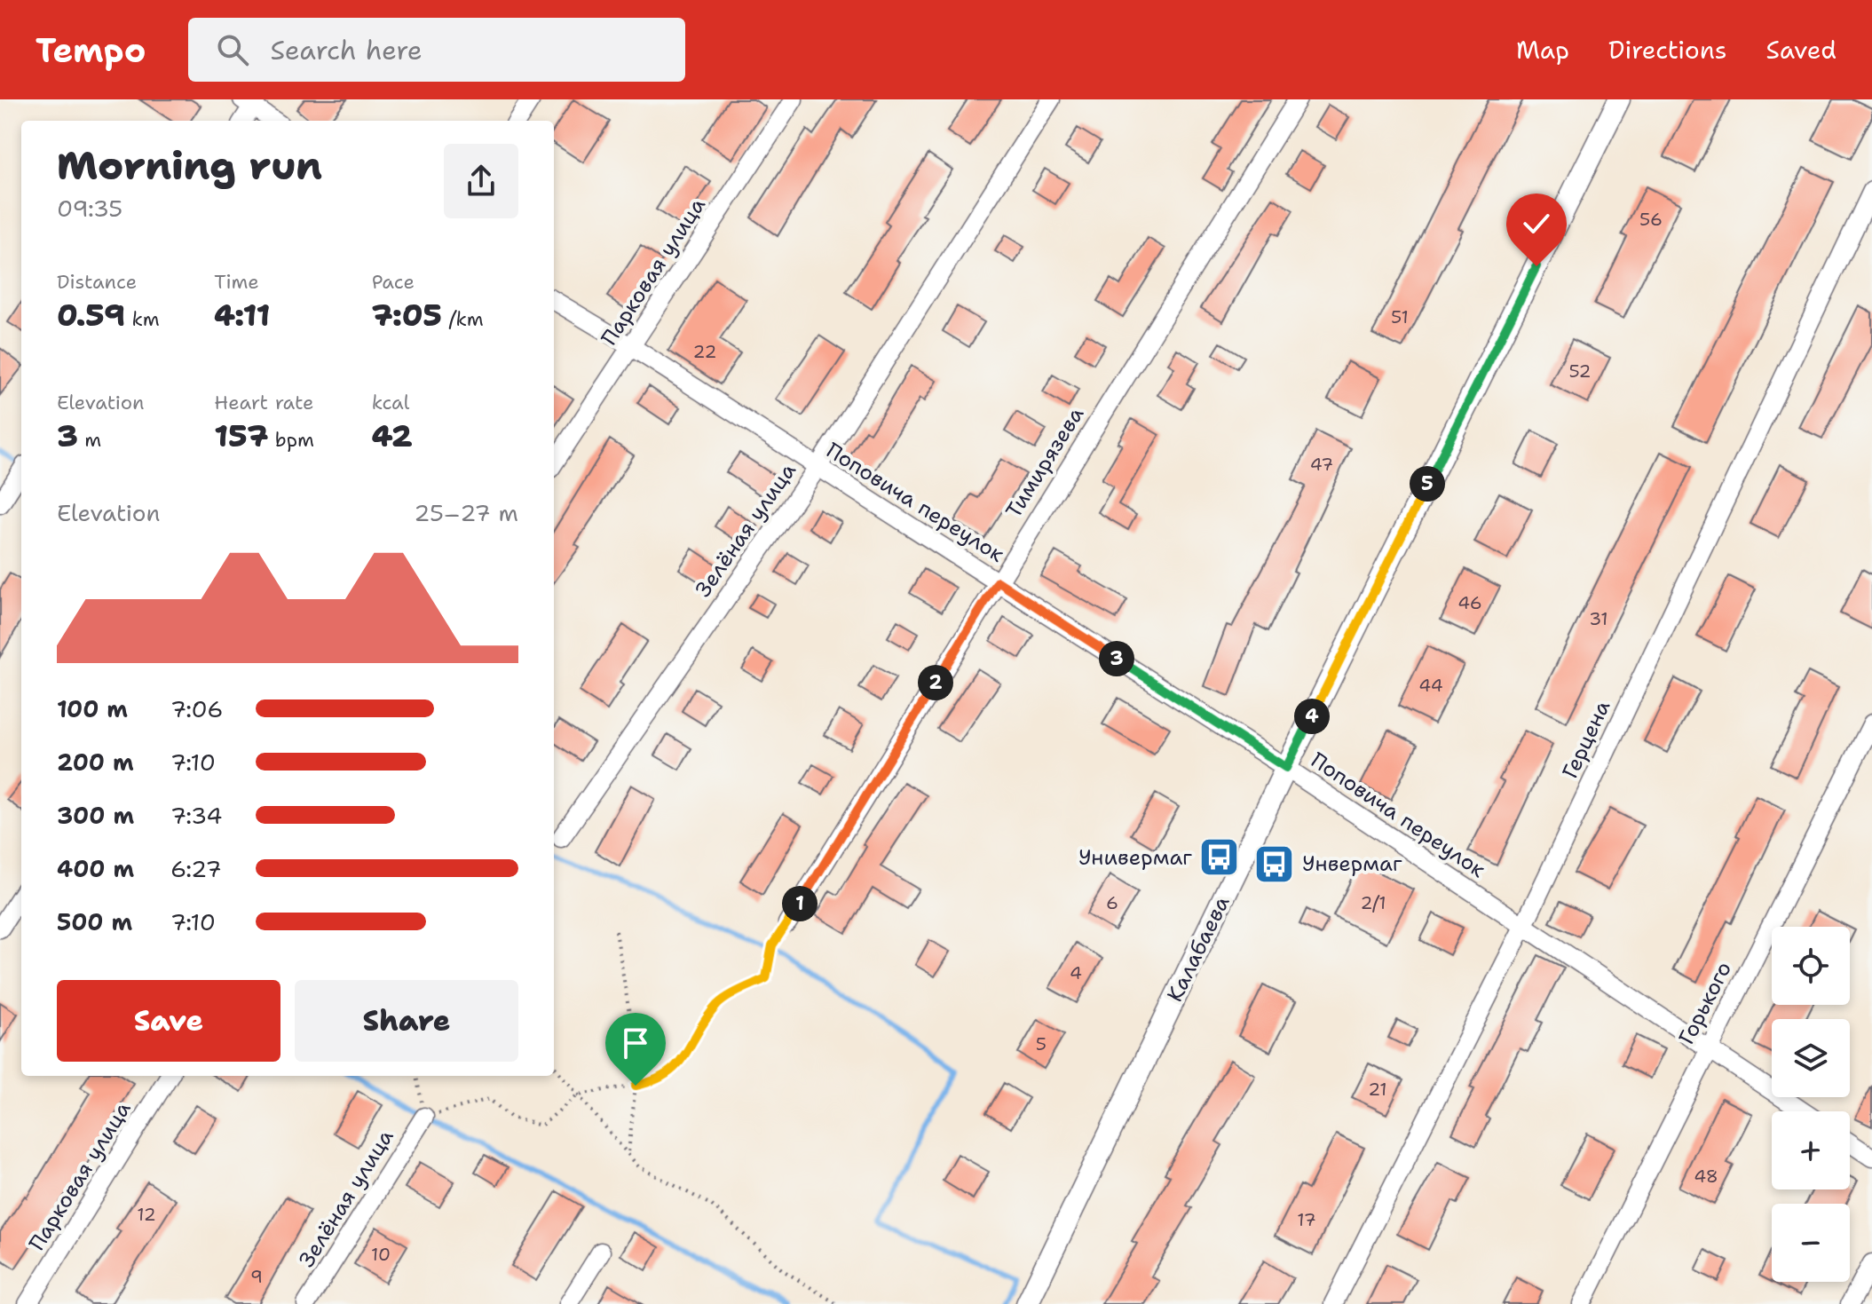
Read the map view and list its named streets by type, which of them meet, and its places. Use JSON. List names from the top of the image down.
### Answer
{
  "streets": {
    "street": [
      "Парковая улица",
      "Тимирязева",
      "Поповича переулок",
      "Зелёная улица",
      "Герцена",
      "Калабаева",
      "Горького"
    ]
  },
  "crossings": [
    ["Парковая улица", "Поповича переулок"],
    ["Тимирязева", "Поповича переулок"],
    ["Поповича переулок", "Зелёная улица"],
    ["Поповича переулок", "Герцена"],
    ["Поповича переулок", "Калабаева"],
    ["Поповича переулок", "Горького"]
  ],
  "places": {
    "bus stop": ["Универмаг", "Унвермаг"]
  },
  "house_numbers": [
    "56",
    "51",
    "22",
    "52",
    "47",
    "46",
    "31",
    "44",
    "6",
    "2/1",
    "4",
    "5",
    "21",
    "48",
    "12",
    "17",
    "10",
    "9"
  ],
  "page": {
    "header": "Tempo",
    "search": "Search here",
    "nav": ["Map", "Directions", "Saved"],
    "heading": ["Morning run", "09:35"],
    "stats": [
      ["Distance", "0.59 km"],
      ["Time", "4:11"],
      ["Pace", "7:05 /km"],
      ["Elevation", "3 m"],
      ["Heart rate", "157 bpm"],
      ["kcal", "42"]
    ],
    "pins": [
      "5",
      "3",
      "2",
      "4",
      "1"
    ],
    "chart": ["Elevation", "25–27 m"],
    "list": [
      {
        "name": "100 m",
        "note": "7:06"
      },
      {
        "name": "200 m",
        "note": "7:10"
      },
      {
        "name": "300 m",
        "note": "7:34"
      },
      {
        "name": "400 m",
        "note": "6:27"
      },
      {
        "name": "500 m",
        "note": "7:10"
      }
    ],
    "map_buttons": ["+", "−"],
    "buttons": ["Save", "Share"]
  }
}
